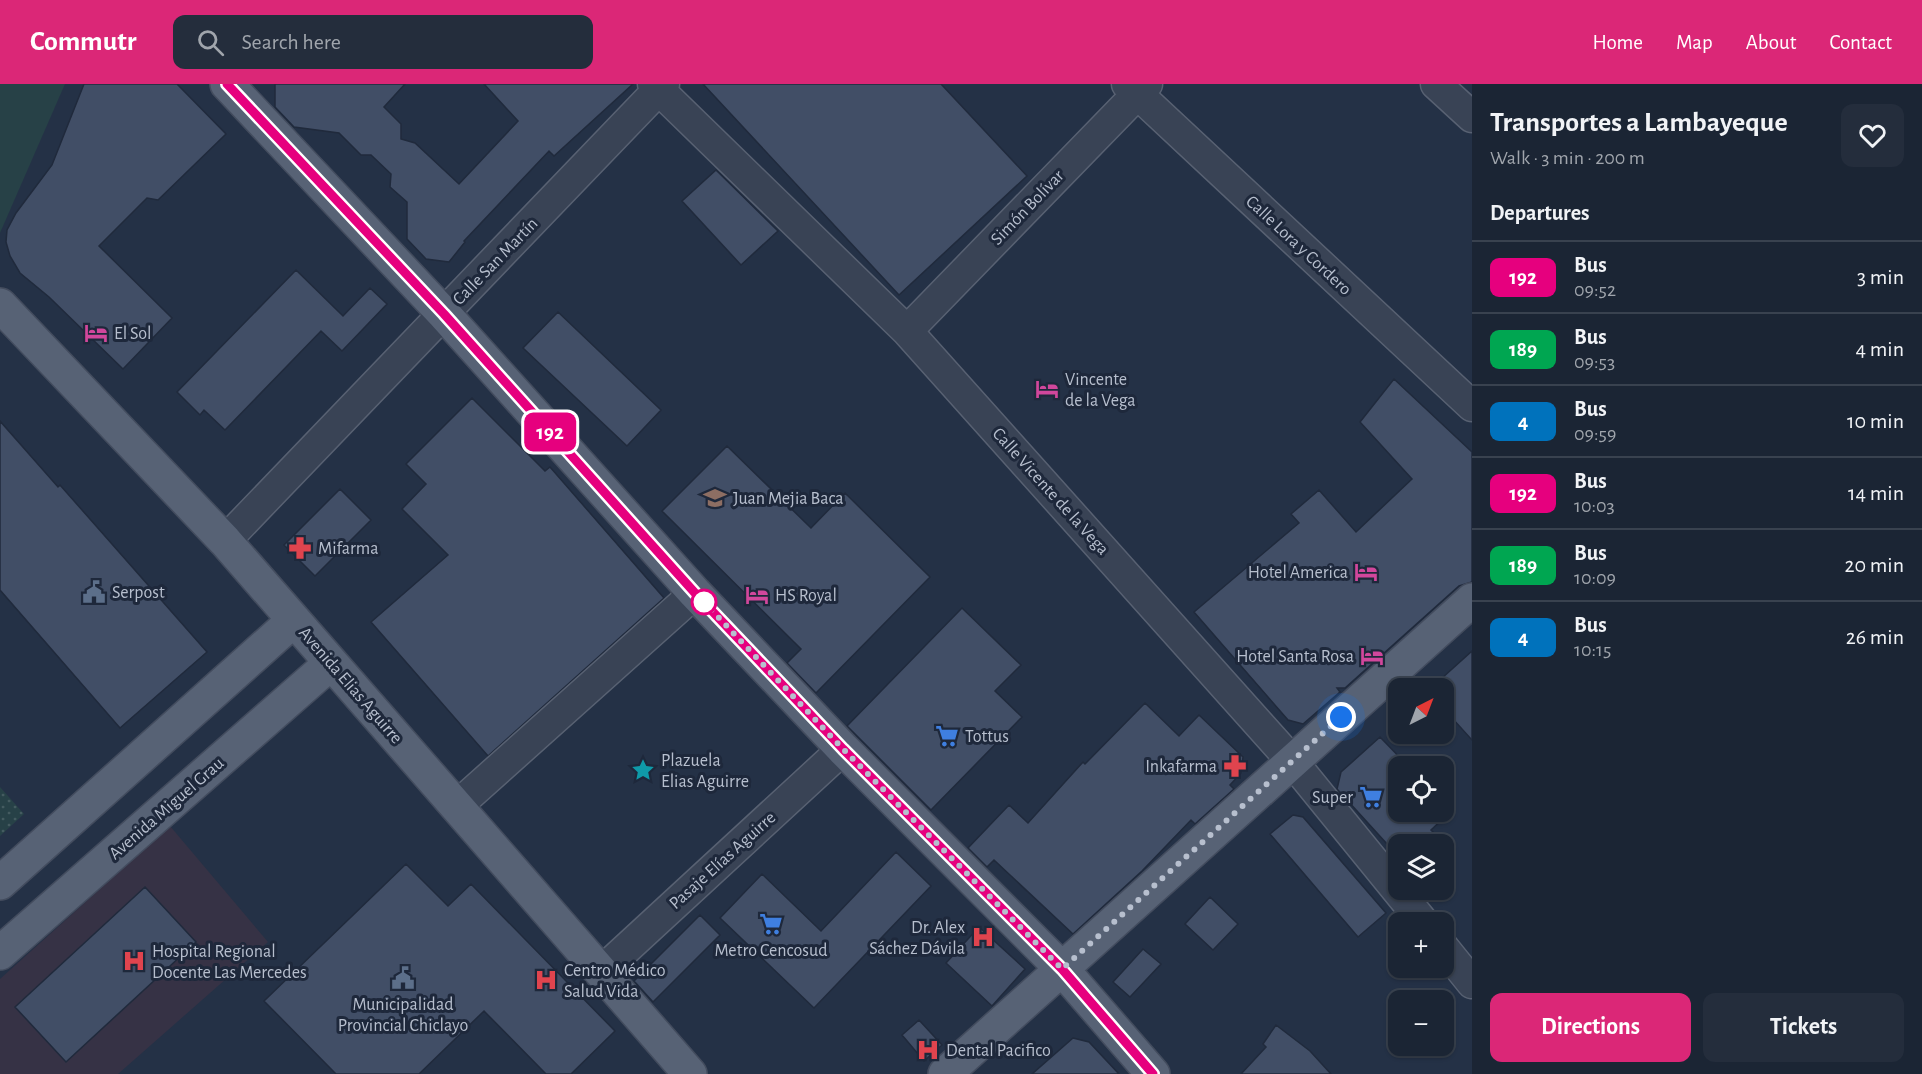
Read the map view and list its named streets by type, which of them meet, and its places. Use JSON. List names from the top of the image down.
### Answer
{
  "streets": {
    "main road": ["Avenida Elias Aguirre", "Avenida Miguel Grau"],
    "street": [
      "Simón Bolívar",
      "Calle Lora y Cordero",
      "Calle San Martín",
      "Calle Vicente de la Vega",
      "Pasaje Elías Aguirre"
    ]
  },
  "crossings": [
    ["Simón Bolívar", "Calle Lora y Cordero"],
    ["Simón Bolívar", "Calle Vicente de la Vega"],
    ["Calle San Martín", "Calle Vicente de la Vega"],
    ["Calle San Martín", "Avenida Elias Aguirre"],
    ["Avenida Elias Aguirre", "Avenida Miguel Grau"],
    ["Avenida Elias Aguirre", "Pasaje Elías Aguirre"]
  ],
  "places": {
    "hotel": [
      "El Sol",
      "Vincente de la Vega",
      "Hotel America",
      "HS Royal",
      "Hotel Santa Rosa"
    ],
    "school or university": ["Juan Mejia Baca"],
    "pharmacy": ["Mifarma", "Inkafarma"],
    "public building": ["Serpost", "Municipalidad Provincial Chiclayo"],
    "supermarket": ["Tottus", "Super", "Metro Cencosud"],
    "place": ["Plazuela Elias Aguirre"],
    "hospital": [
      "Dr. Alex Sáchez Dávila",
      "Hospital Regional Docente Las Mercedes",
      "Centro Médico Salud Vida",
      "Dental Pacifico"
    ]
  },
  "lines": ["bus line 192"],
  "north": "top right",
  "page": {
    "header": "Commutr",
    "search": "Search here",
    "nav": [
      "Home",
      "Map",
      "About",
      "Contact"
    ],
    "on_map": "192",
    "heading": [
      ["Transportes a Lambayeque", "Walk · 3 min · 200 m"],
      "Departures"
    ],
    "list": [
      {
        "mark": "192",
        "name": "Bus",
        "note": "09:52",
        "value": "3 min"
      },
      {
        "mark": "189",
        "name": "Bus",
        "note": "09:53",
        "value": "4 min"
      },
      {
        "mark": "4",
        "name": "Bus",
        "note": "09:59",
        "value": "10 min"
      },
      {
        "mark": "192",
        "name": "Bus",
        "note": "10:03",
        "value": "14 min"
      },
      {
        "mark": "189",
        "name": "Bus",
        "note": "10:09",
        "value": "20 min"
      },
      {
        "mark": "4",
        "name": "Bus",
        "note": "10:15",
        "value": "26 min"
      }
    ],
    "map_buttons": ["+", "−"],
    "buttons": ["Directions", "Tickets"]
  }
}
